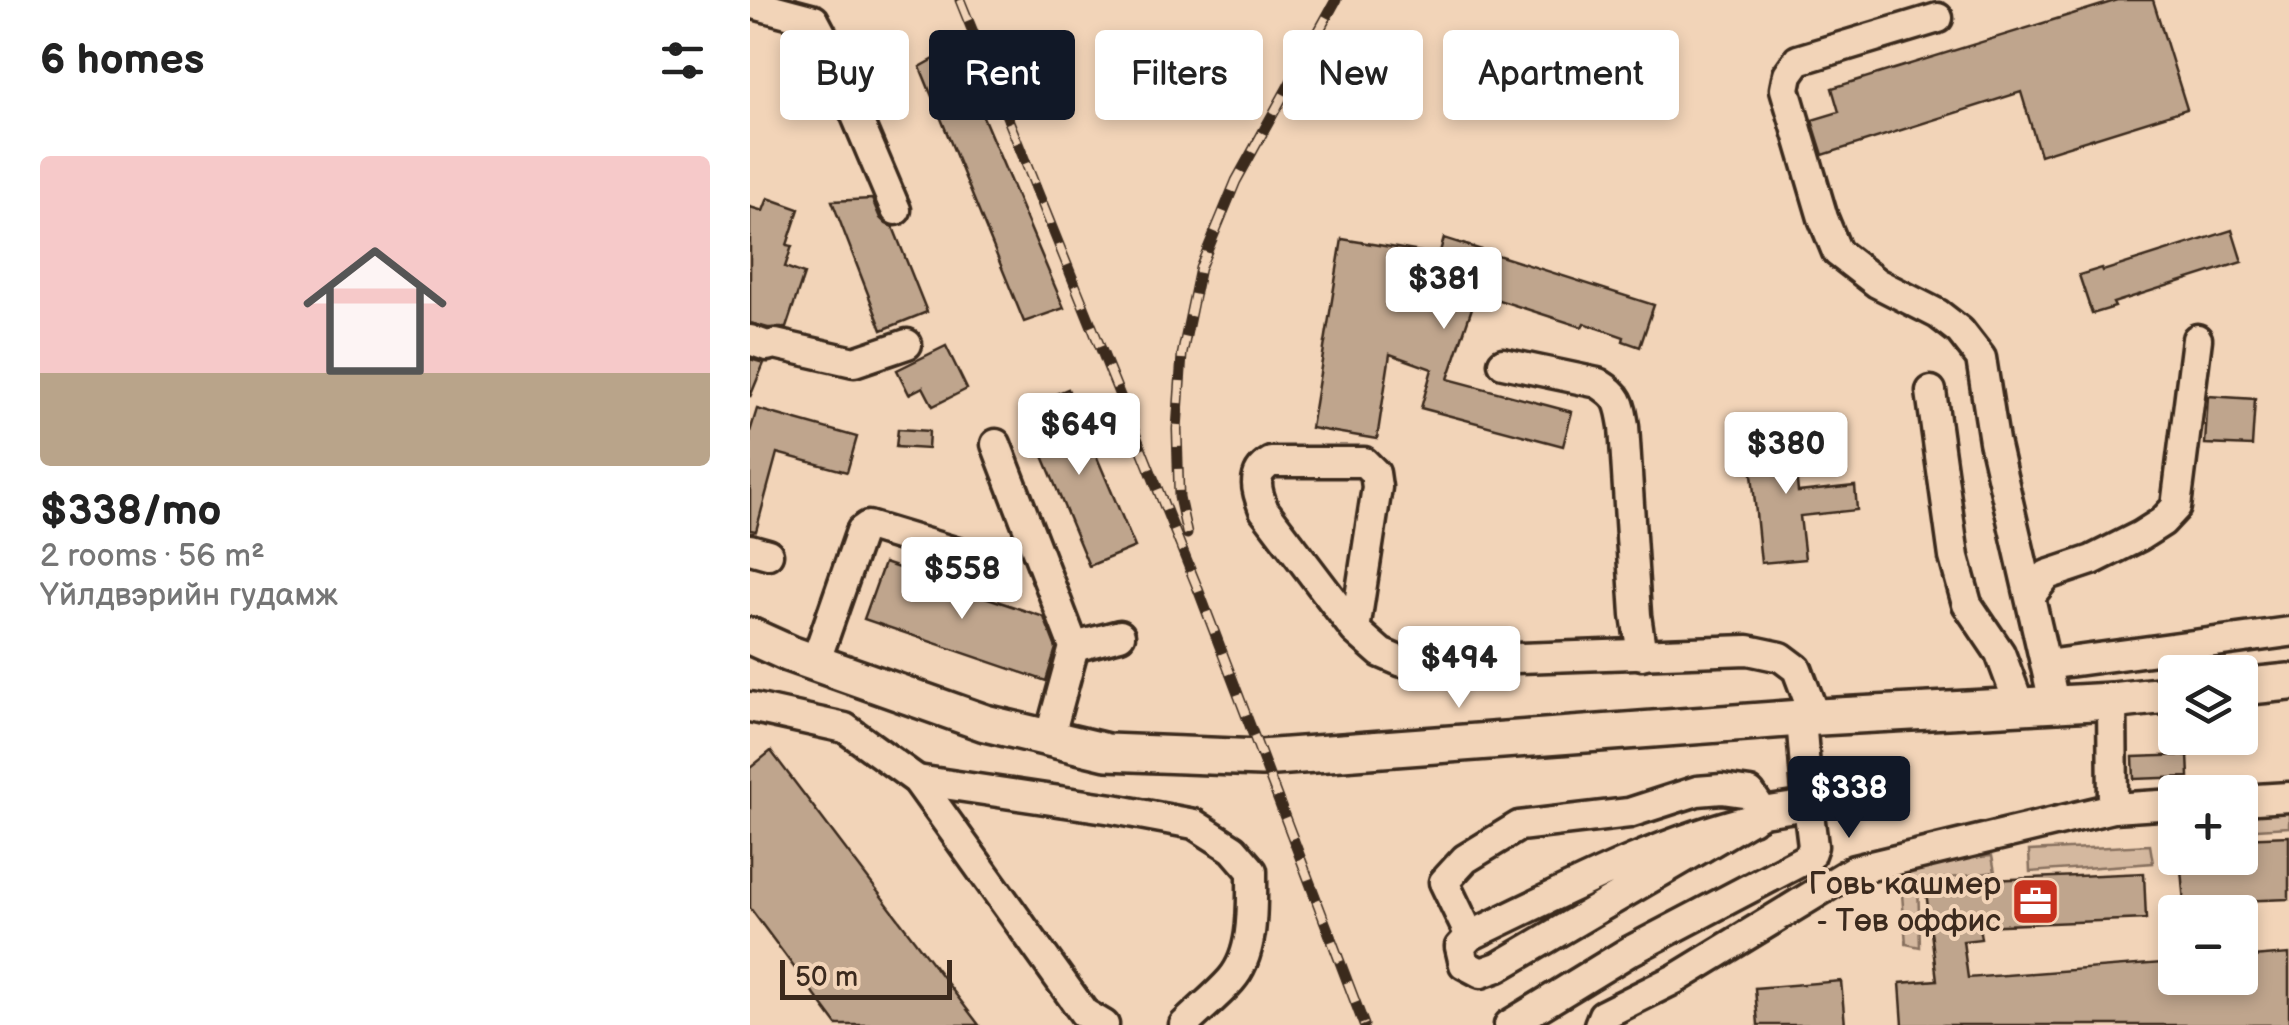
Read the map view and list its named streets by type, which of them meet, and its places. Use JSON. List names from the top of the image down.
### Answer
{
  "places": {
    "office": ["Говь кашмер - Төв оффис"]
  },
  "scale_bar": "50 m",
  "page": {
    "heading": "6 homes",
    "chip": [
      "Buy",
      "Rent",
      "Filters",
      "New",
      "Apartment"
    ],
    "list": [
      {
        "name": "$338/mo",
        "note": "2 rooms · 56 m² · Yйлдвэрийн гудамж"
      }
    ],
    "price": [
      "$381",
      "$649",
      "$380",
      "$558",
      "$494",
      "$338"
    ],
    "map_buttons": ["+", "−"],
    "scale": "50 m"
  }
}
